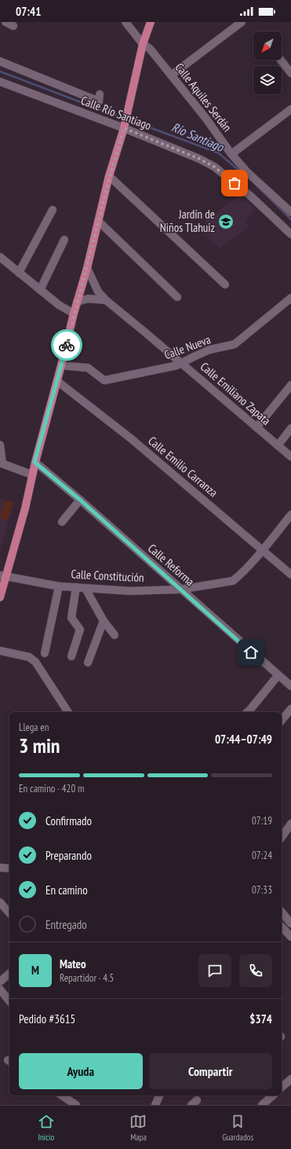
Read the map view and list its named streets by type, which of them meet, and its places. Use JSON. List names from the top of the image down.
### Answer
{
  "streets": {
    "street": [
      "Calle Aquiles Serdán",
      "Calle Río Santiago",
      "Calle Nueva",
      "Calle Emiliano Zapata",
      "Calle Emilio Carranza",
      "Calle Reforma",
      "Calle Constitución"
    ]
  },
  "crossings": [
    ["Calle Nueva", "Calle Emiliano Zapata"],
    ["Calle Emilio Carranza", "Calle Constitución"],
    ["Calle Reforma", "Calle Constitución"]
  ],
  "water": ["Río Santiago"],
  "places": {
    "school or university": ["Jardín de Niños Tlahuiz"]
  },
  "north": "bottom left",
  "page": {
    "status": "07:41",
    "heading": ["3 min", "Llega en", "07:44–07:49"],
    "panel": [
      "Mateo",
      "Repartidor · 4.5",
      "Pedido #3615",
      "$374"
    ],
    "bar": "En camino · 420 m",
    "list": [
      ["Confirmado", "07:19"],
      ["Preparando", "07:24"],
      ["En camino", "07:33"],
      "Entregado"
    ],
    "round": "M",
    "buttons": ["Ayuda", "Compartir"],
    "tabs": ["Inicio", "Mapa", "Guardados"]
  }
}
